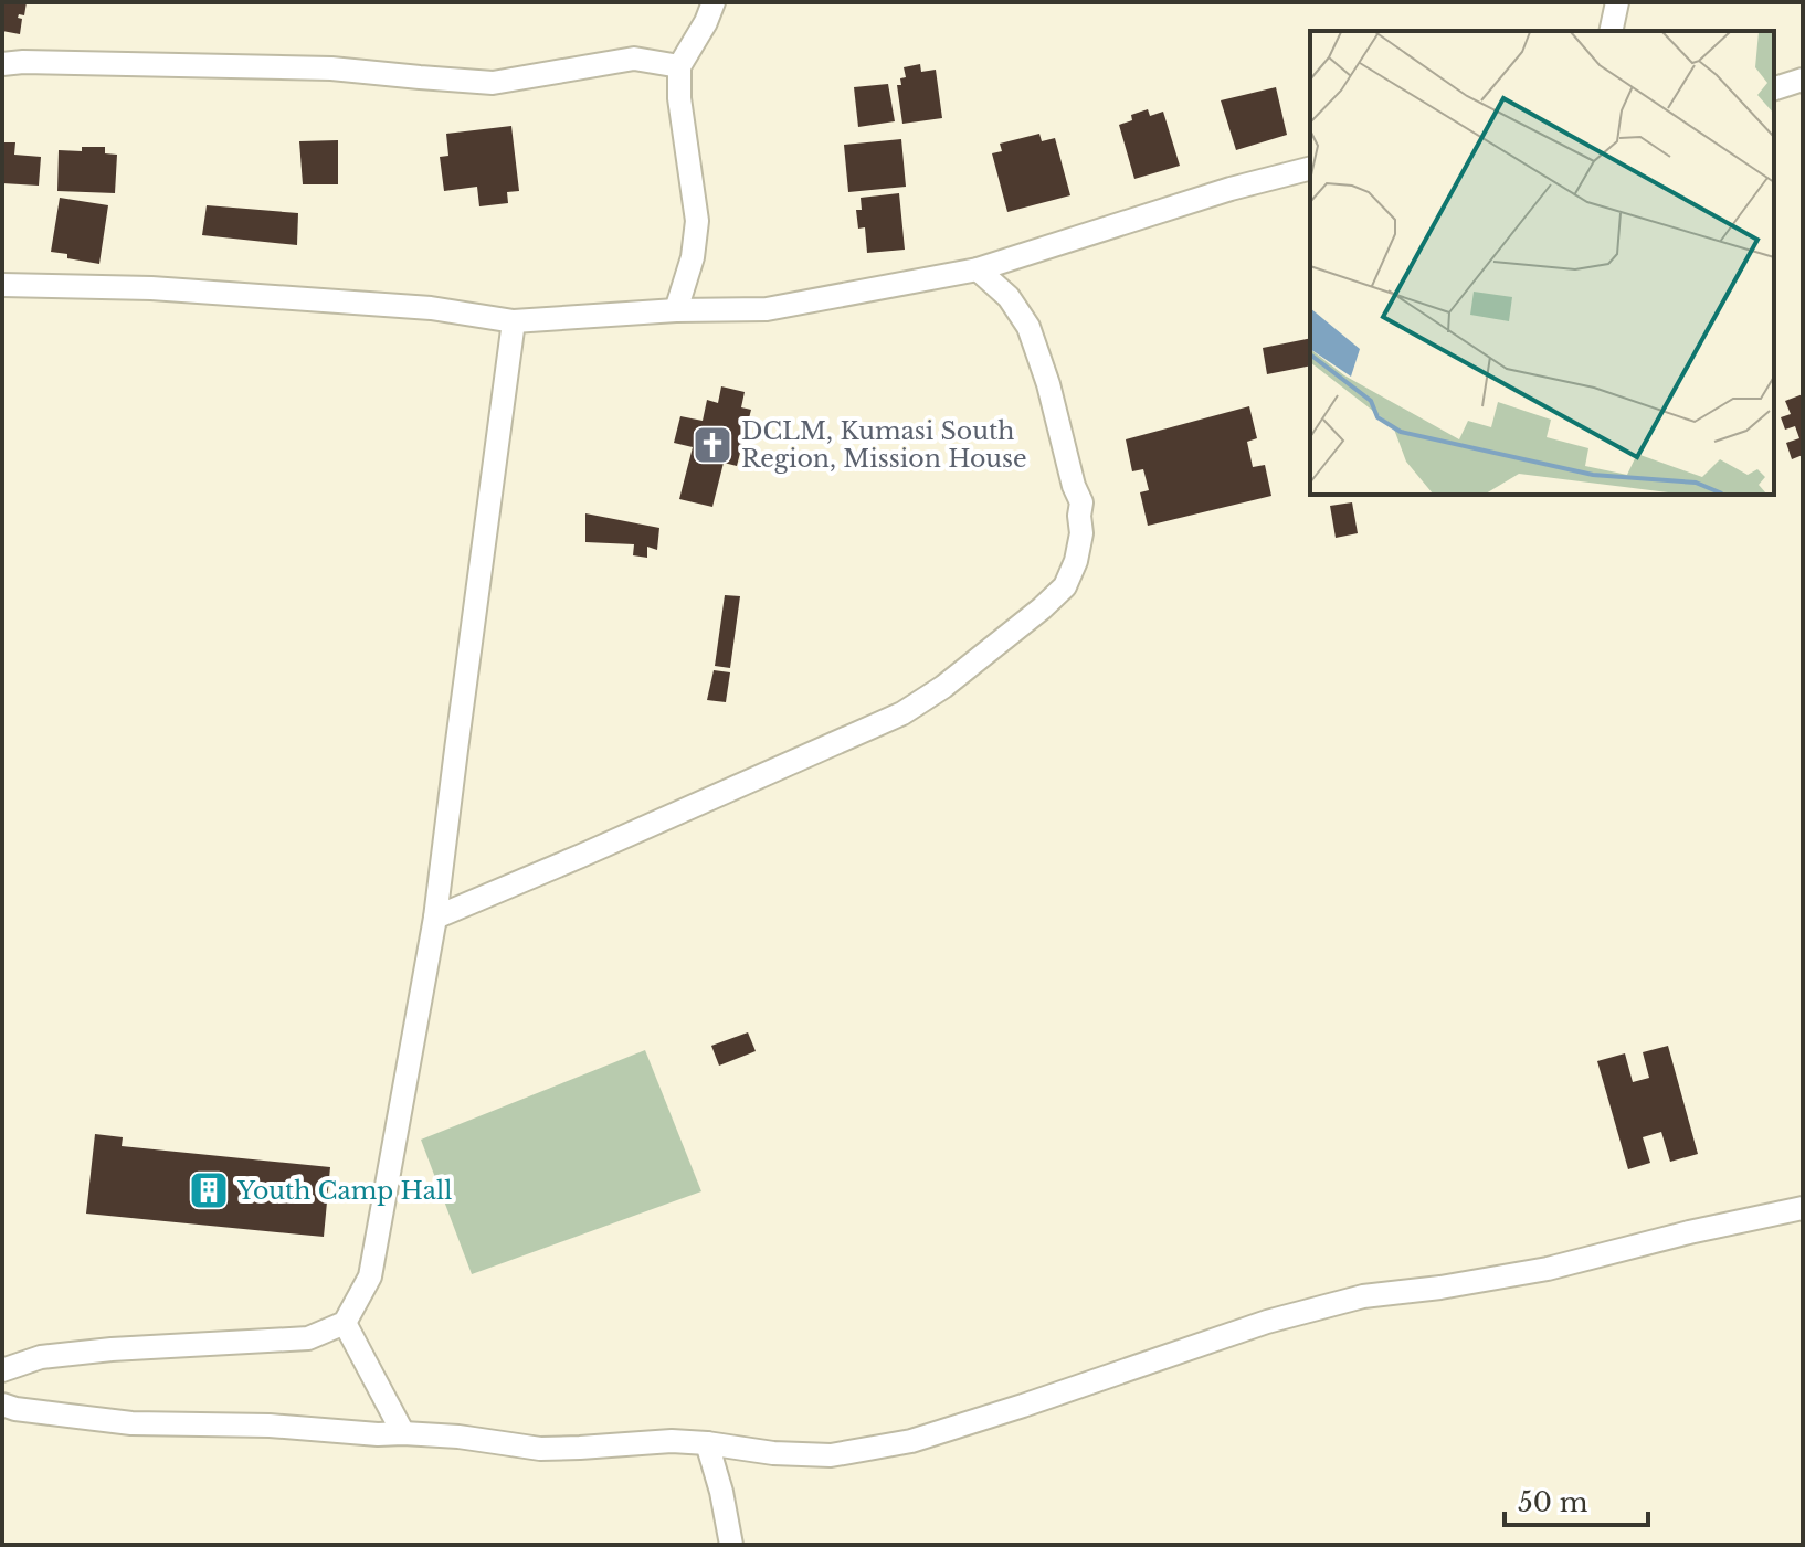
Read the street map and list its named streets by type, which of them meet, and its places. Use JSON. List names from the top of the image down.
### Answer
{
  "places": {
    "church": ["DCLM, Kumasi South Region, Mission House"],
    "building": ["Youth Camp Hall"]
  },
  "scale_bar": "50 m"
}
